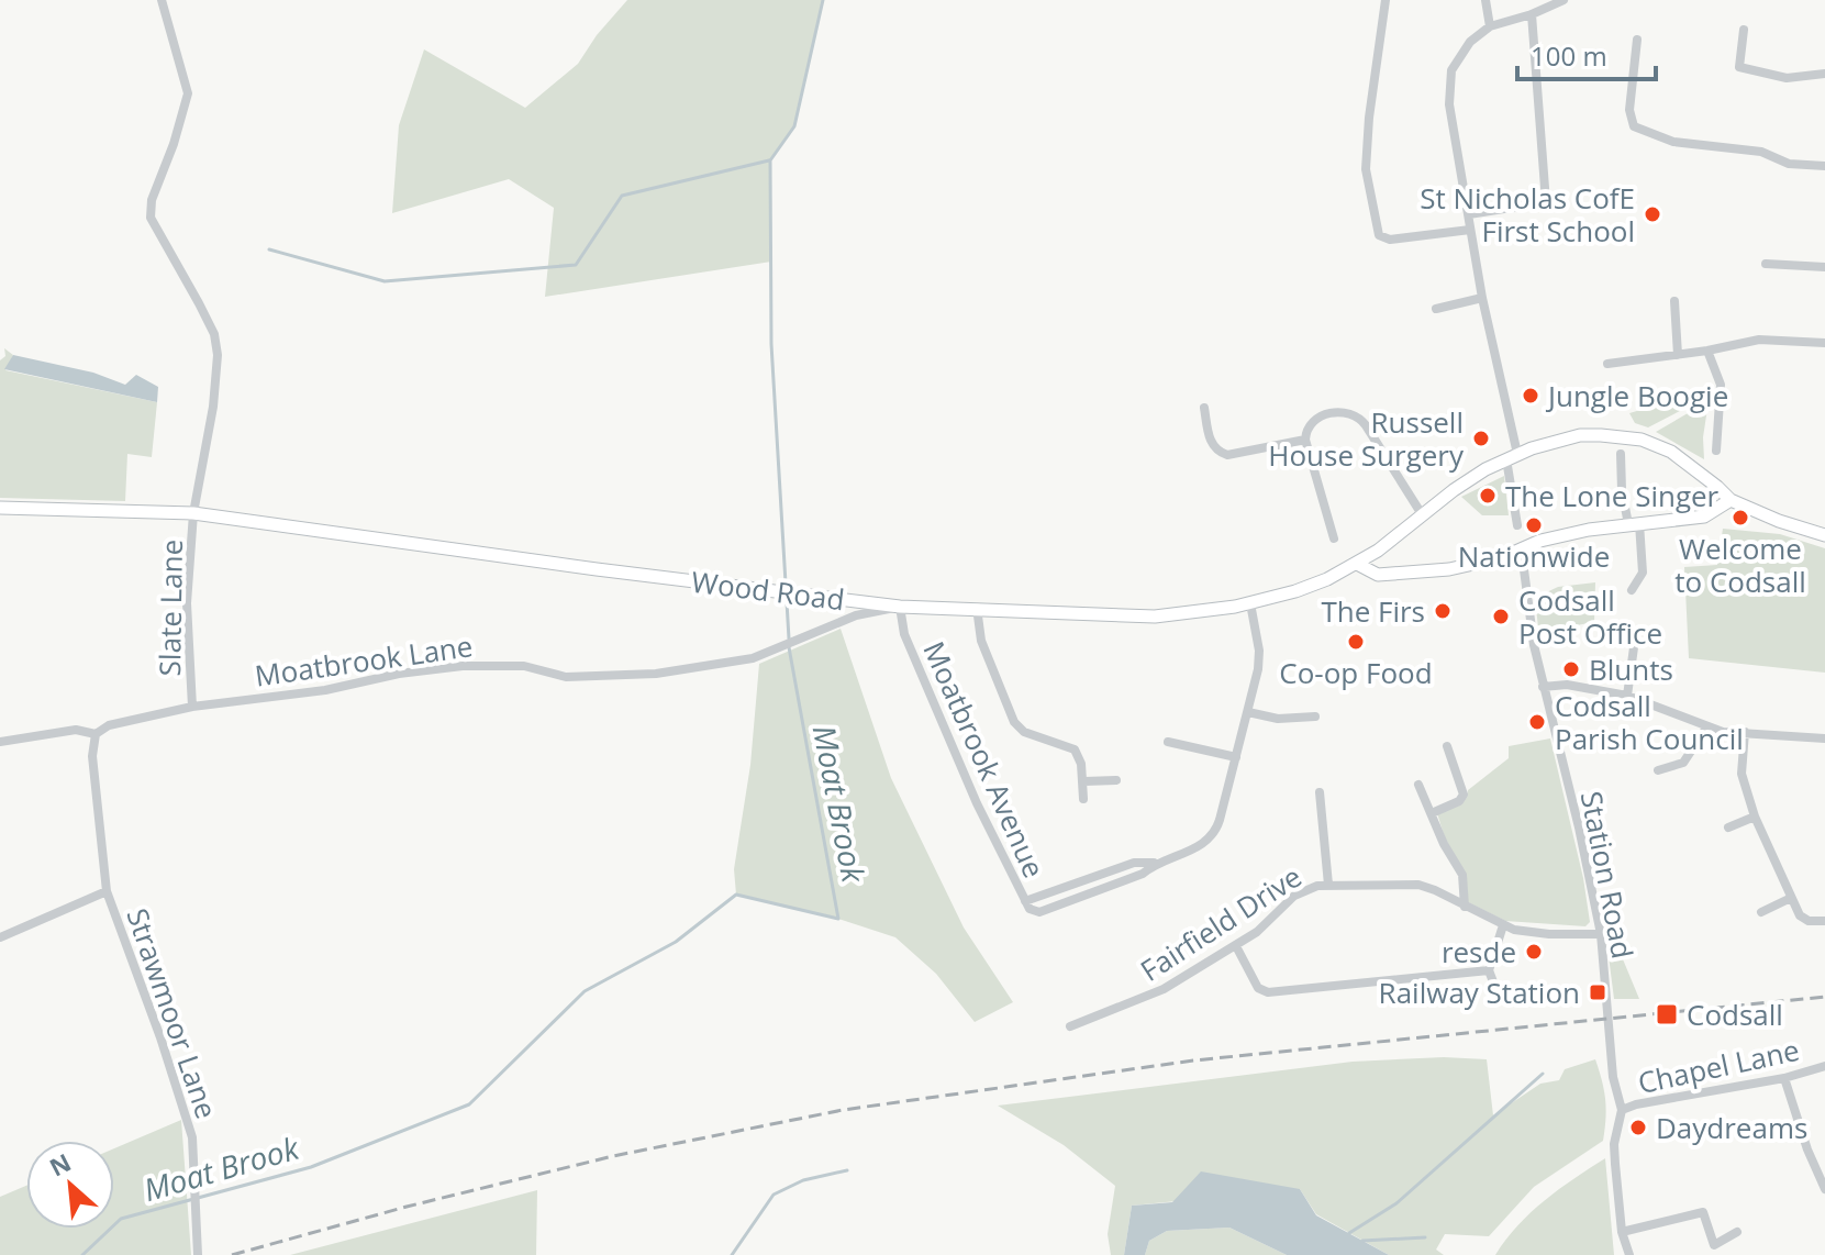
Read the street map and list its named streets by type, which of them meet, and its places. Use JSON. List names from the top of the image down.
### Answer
{
  "streets": {
    "street": [
      "Wood Road",
      "Slate Lane",
      "Moatbrook Lane",
      "Moatbrook Avenue",
      "Station Road",
      "Fairfield Drive",
      "Strawmoor Lane",
      "Chapel Lane"
    ]
  },
  "crossings": [
    ["Wood Road", "Slate Lane"],
    ["Wood Road", "Moatbrook Lane"],
    ["Wood Road", "Moatbrook Avenue"],
    ["Slate Lane", "Moatbrook Lane"],
    ["Slate Lane", "Strawmoor Lane"],
    ["Moatbrook Lane", "Moatbrook Avenue"],
    ["Station Road", "Fairfield Drive"],
    ["Station Road", "Chapel Lane"]
  ],
  "water": ["Moat Brook"],
  "places": {
    "other": [
      "St Nicholas CofE First School",
      "Jungle Boogie",
      "Russell House Surgery",
      "The Lone Singer",
      "Welcome to Codsall",
      "Nationwide",
      "The Firs",
      "Codsall Post Office",
      "Co-op Food",
      "Blunts",
      "Codsall Parish Council",
      "resde",
      "Daydreams"
    ],
    "transit": ["Railway Station", "Codsall"]
  },
  "scale_bar": "100 m",
  "north": "top left"
}
